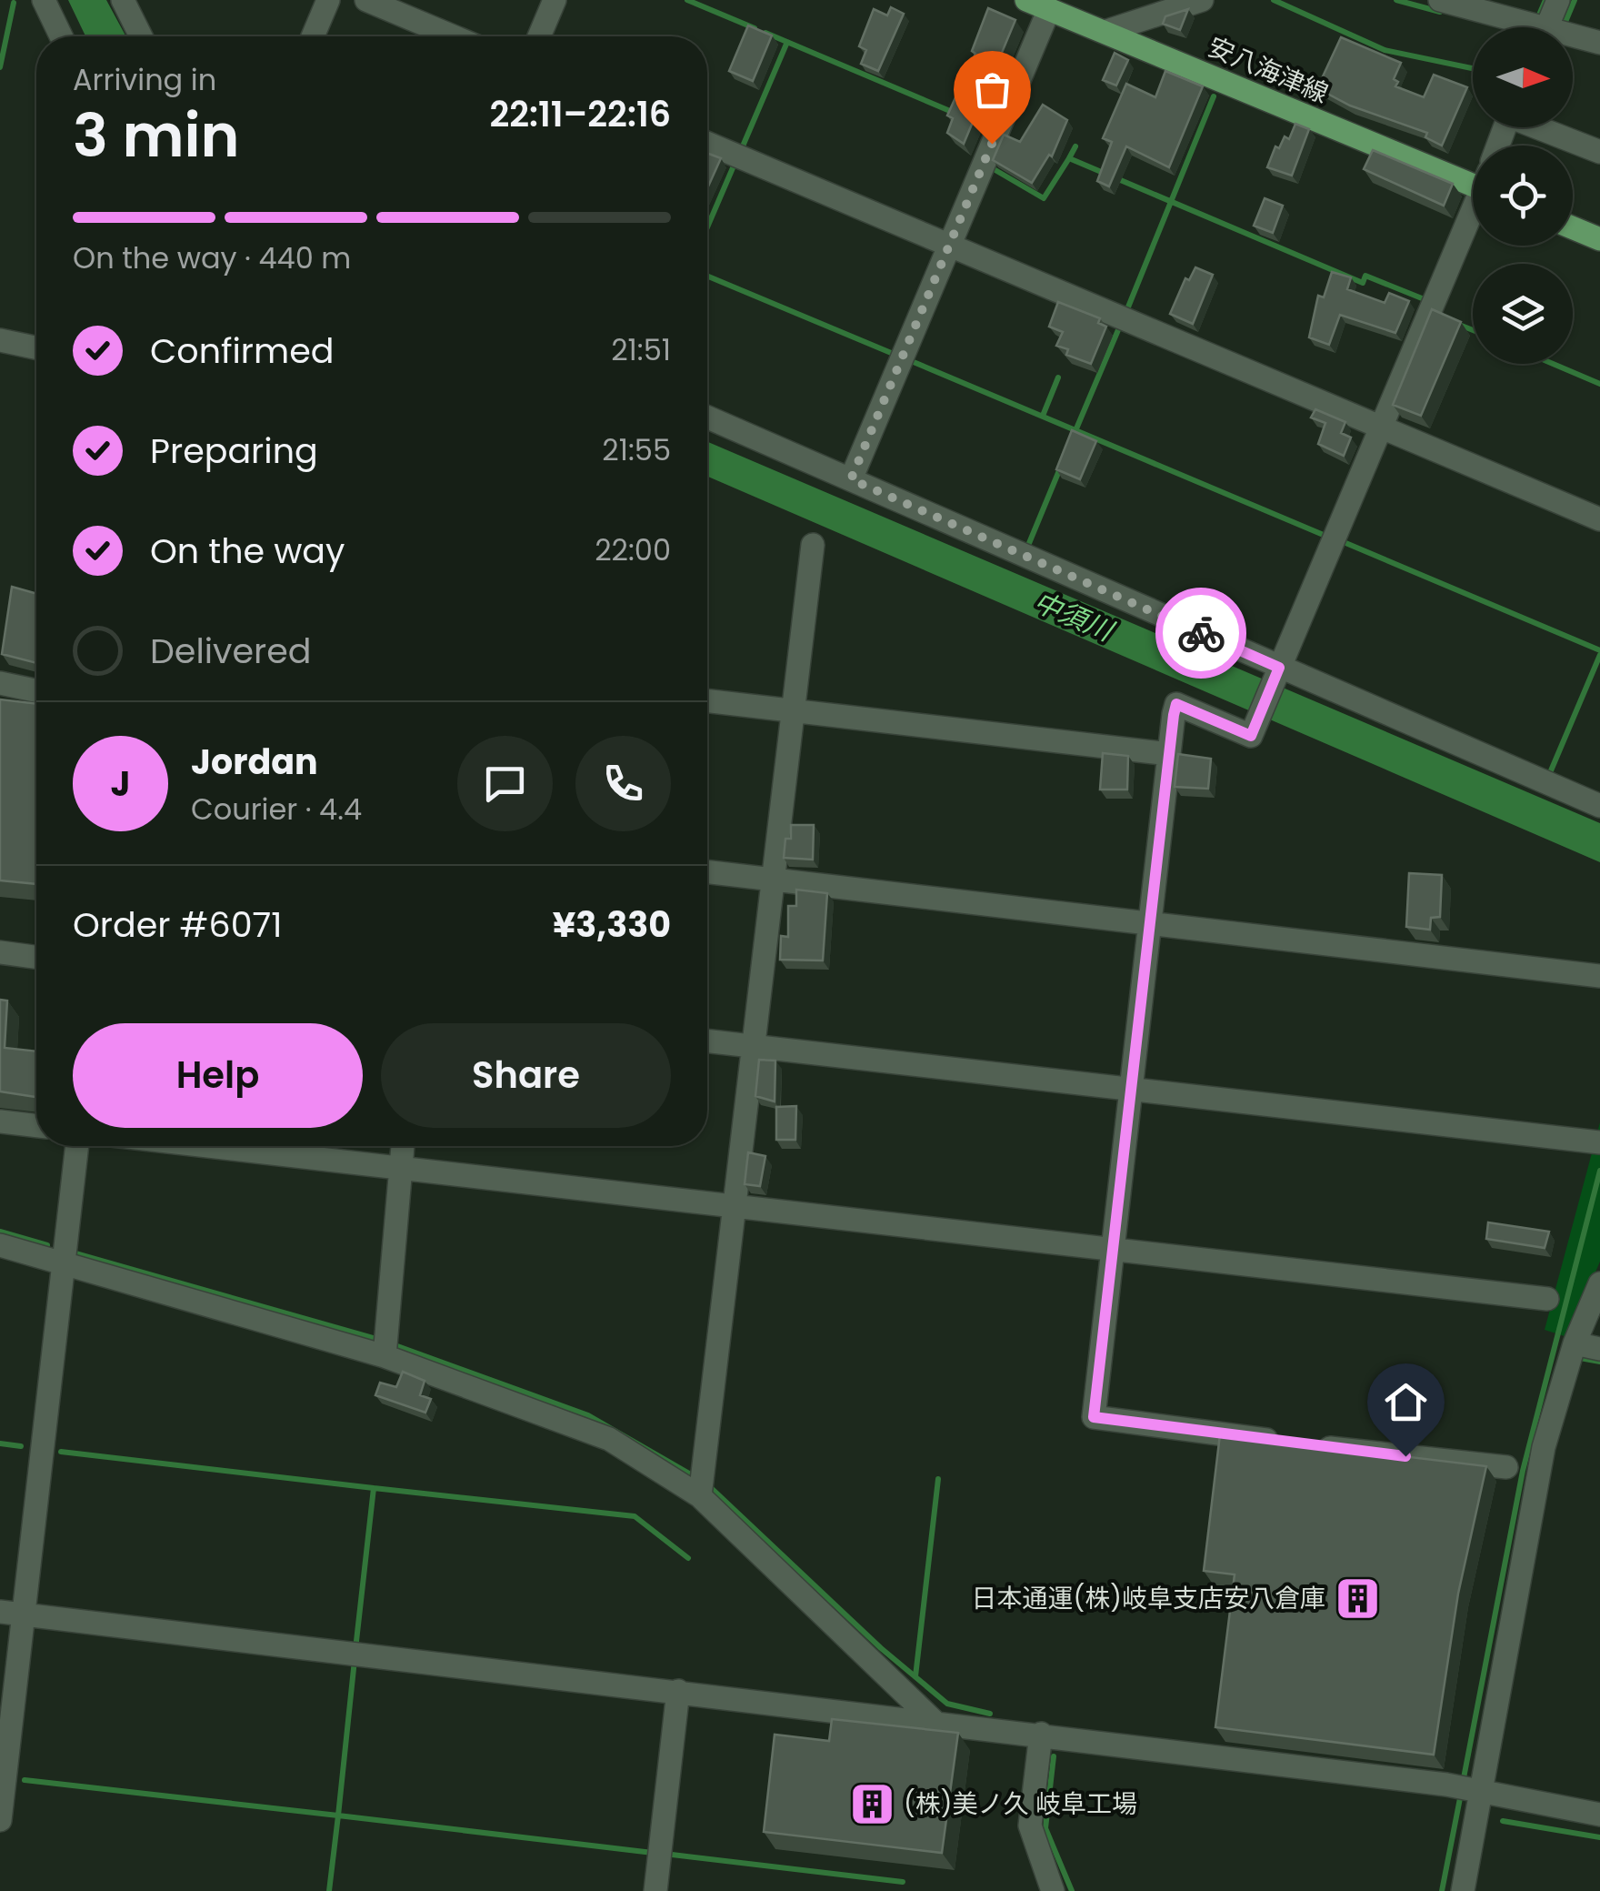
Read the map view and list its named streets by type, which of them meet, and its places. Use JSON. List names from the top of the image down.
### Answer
{
  "streets": {
    "main road": ["安八海津線"]
  },
  "water": ["中須川"],
  "places": {
    "building": ["日本通運(株)岐阜支店安八倉庫", "(株)美ノ久 岐阜工場"]
  },
  "north": "right",
  "page": {
    "heading": ["3 min", "Arriving in", "22:11–22:16"],
    "panel": [
      "Jordan",
      "Courier · 4.4",
      "Order #6071",
      "¥3,330"
    ],
    "bar": "On the way · 440 m",
    "list": [
      ["Confirmed", "21:51"],
      ["Preparing", "21:55"],
      ["On the way", "22:00"],
      "Delivered"
    ],
    "round": "J",
    "buttons": ["Help", "Share"]
  }
}
